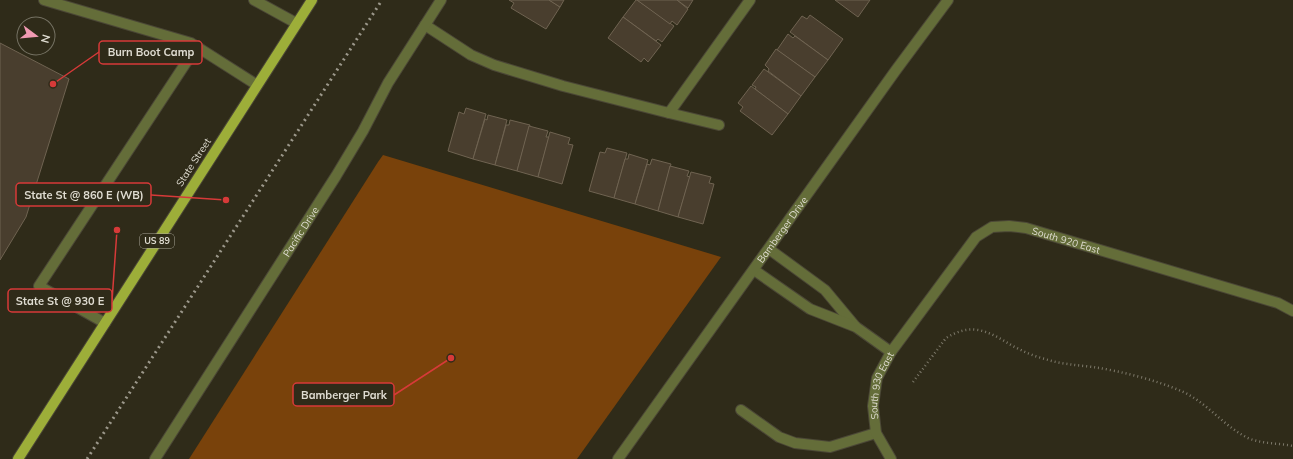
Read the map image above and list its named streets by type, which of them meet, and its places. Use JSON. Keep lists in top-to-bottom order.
{
  "streets": {
    "main road": ["State Street", "US 89"],
    "street": [
      "Bamberger Drive",
      "Pacific Drive",
      "South 920 East",
      "South 930 East"
    ]
  },
  "crossings": [
    ["Bamberger Drive", "South 930 East"],
    ["South 920 East", "South 930 East"]
  ],
  "places": [
    "Burn Boot Camp",
    "State St @ 860 E (WB)",
    "State St @ 930 E",
    "Bamberger Park"
  ],
  "north": "right"
}
